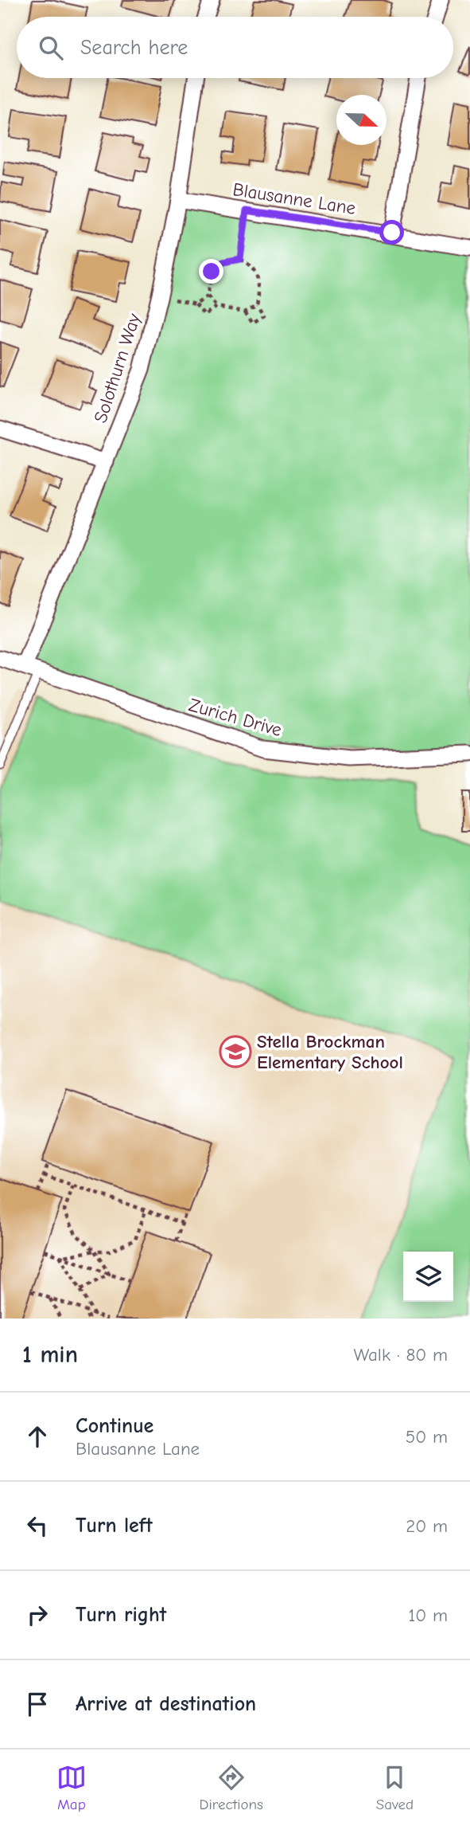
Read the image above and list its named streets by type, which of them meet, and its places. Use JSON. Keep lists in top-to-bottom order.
{
  "streets": {
    "street": ["Blausanne Lane", "Solothurn Way", "Zurich Drive"]
  },
  "crossings": [
    ["Blausanne Lane", "Solothurn Way"],
    ["Solothurn Way", "Zurich Drive"]
  ],
  "places": {
    "school or university": ["Stella Brockman Elementary School"]
  },
  "north": "right",
  "page": {
    "search": "Search here",
    "heading": ["1 min", "Walk · 80 m"],
    "list": [
      ["Continue", "Blausanne Lane", "50 m"],
      ["Turn left", "20 m"],
      ["Turn right", "10 m"],
      "Arrive at destination"
    ],
    "nav": ["Map", "Directions", "Saved"]
  }
}
